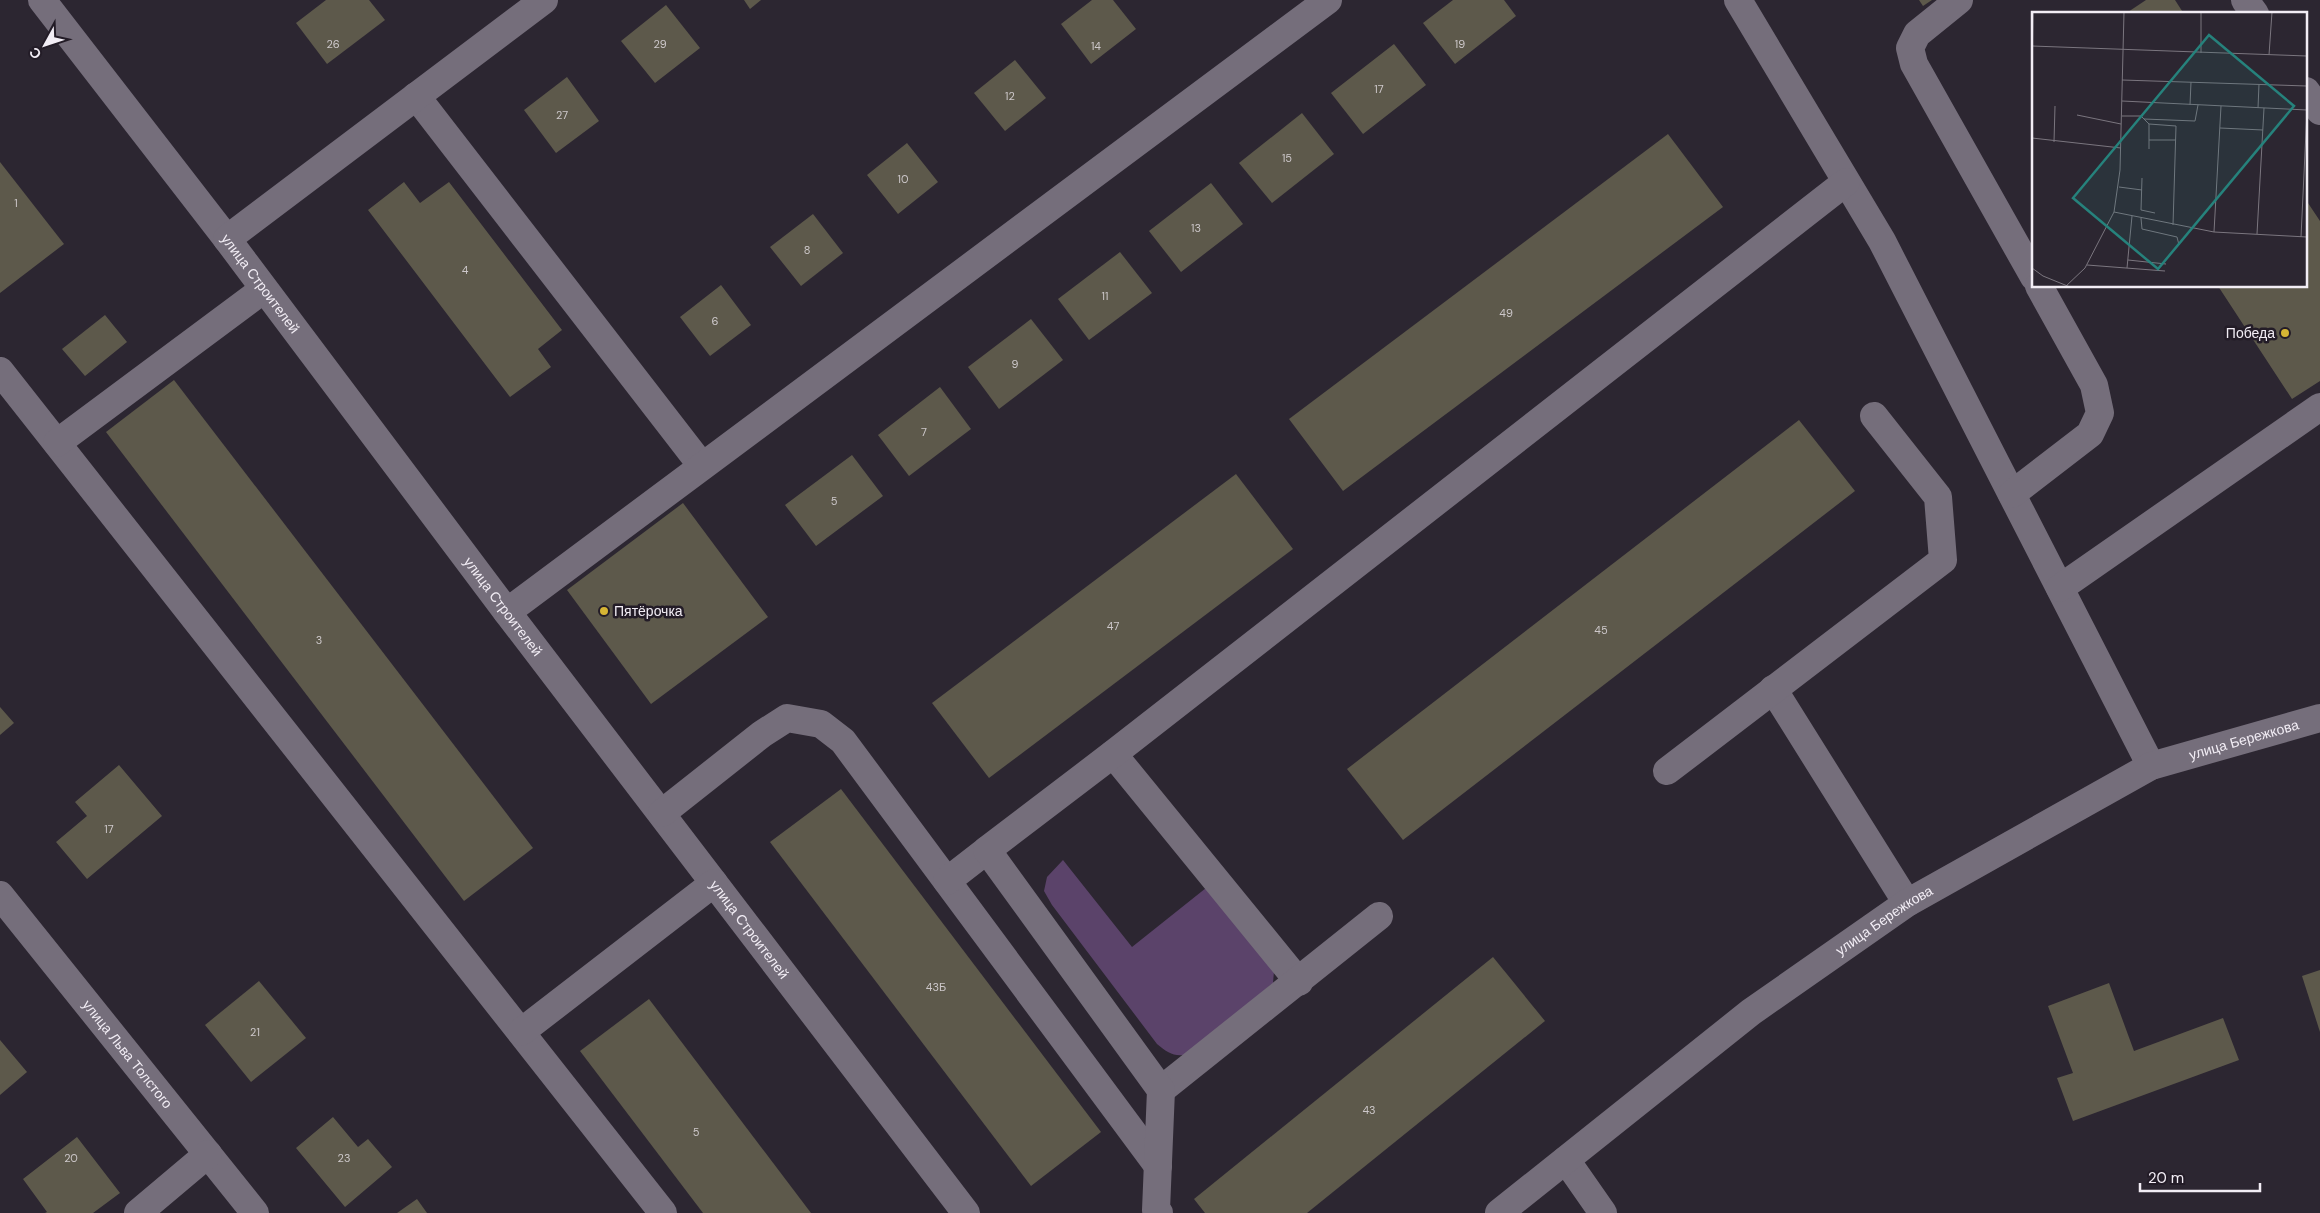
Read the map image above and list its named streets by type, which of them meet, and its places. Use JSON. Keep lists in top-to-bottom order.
{
  "streets": {
    "street": ["улица Строителей", "улица Бережкова", "улица Льва Толстого"]
  },
  "places": ["Победа", "Пятёрочка"],
  "house_numbers": [
    "26",
    "29",
    "19",
    "14",
    "17",
    "12",
    "27",
    "15",
    "10",
    "1",
    "13",
    "8",
    "4",
    "11",
    "49",
    "6",
    "9",
    "7",
    "5",
    "47",
    "45",
    "3",
    "17",
    "43Б",
    "21",
    "43",
    "5",
    "20",
    "23"
  ],
  "scale_bar": "20 m",
  "north": "bottom left"
}
